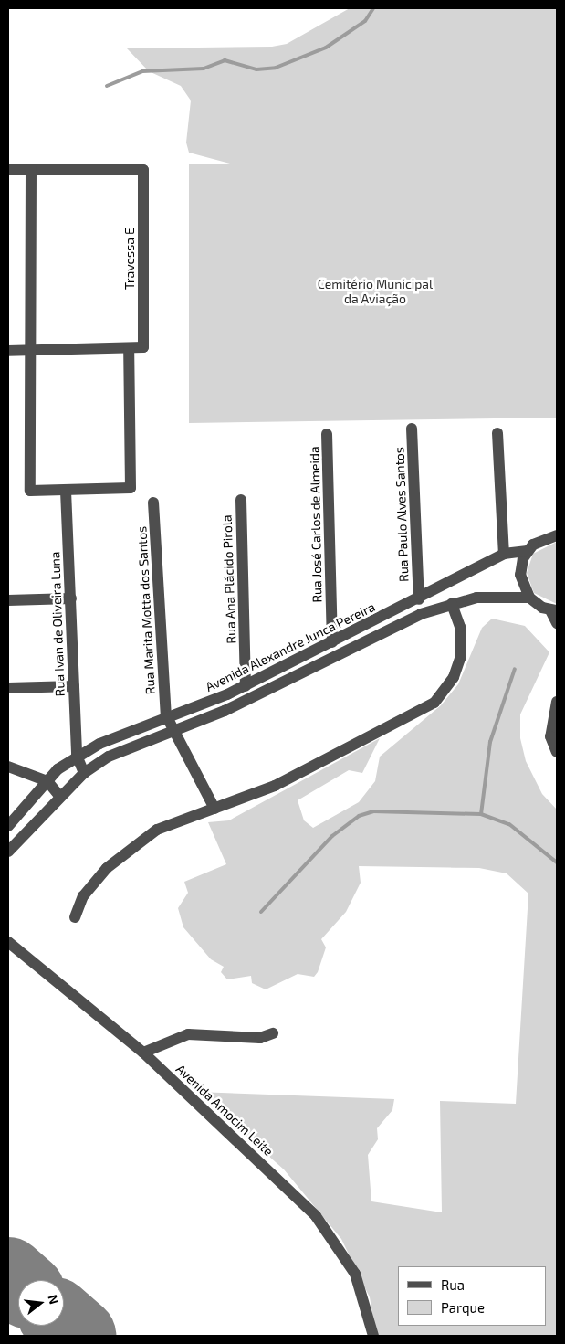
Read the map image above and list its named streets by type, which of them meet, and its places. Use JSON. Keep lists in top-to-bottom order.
{
  "streets": {
    "street": [
      "Travessa E",
      "Rua Paulo Alves Santos",
      "Rua José Carlos de Almeida",
      "Rua Ana Plácido Pirola",
      "Rua Marita Motta dos Santos",
      "Rua Ivan de Oliveira Luna",
      "Avenida Alexandre Junca Pereira",
      "Avenida Amocim Leite"
    ]
  },
  "crossings": [
    ["Rua Paulo Alves Santos", "Avenida Alexandre Junca Pereira"],
    ["Rua José Carlos de Almeida", "Avenida Alexandre Junca Pereira"],
    ["Rua Ana Plácido Pirola", "Avenida Alexandre Junca Pereira"],
    ["Rua Marita Motta dos Santos", "Avenida Alexandre Junca Pereira"],
    ["Rua Ivan de Oliveira Luna", "Avenida Alexandre Junca Pereira"]
  ],
  "parks": ["Cemitério Municipal da Aviação"],
  "legend": ["Rua", "Parque"],
  "north": "right"
}
